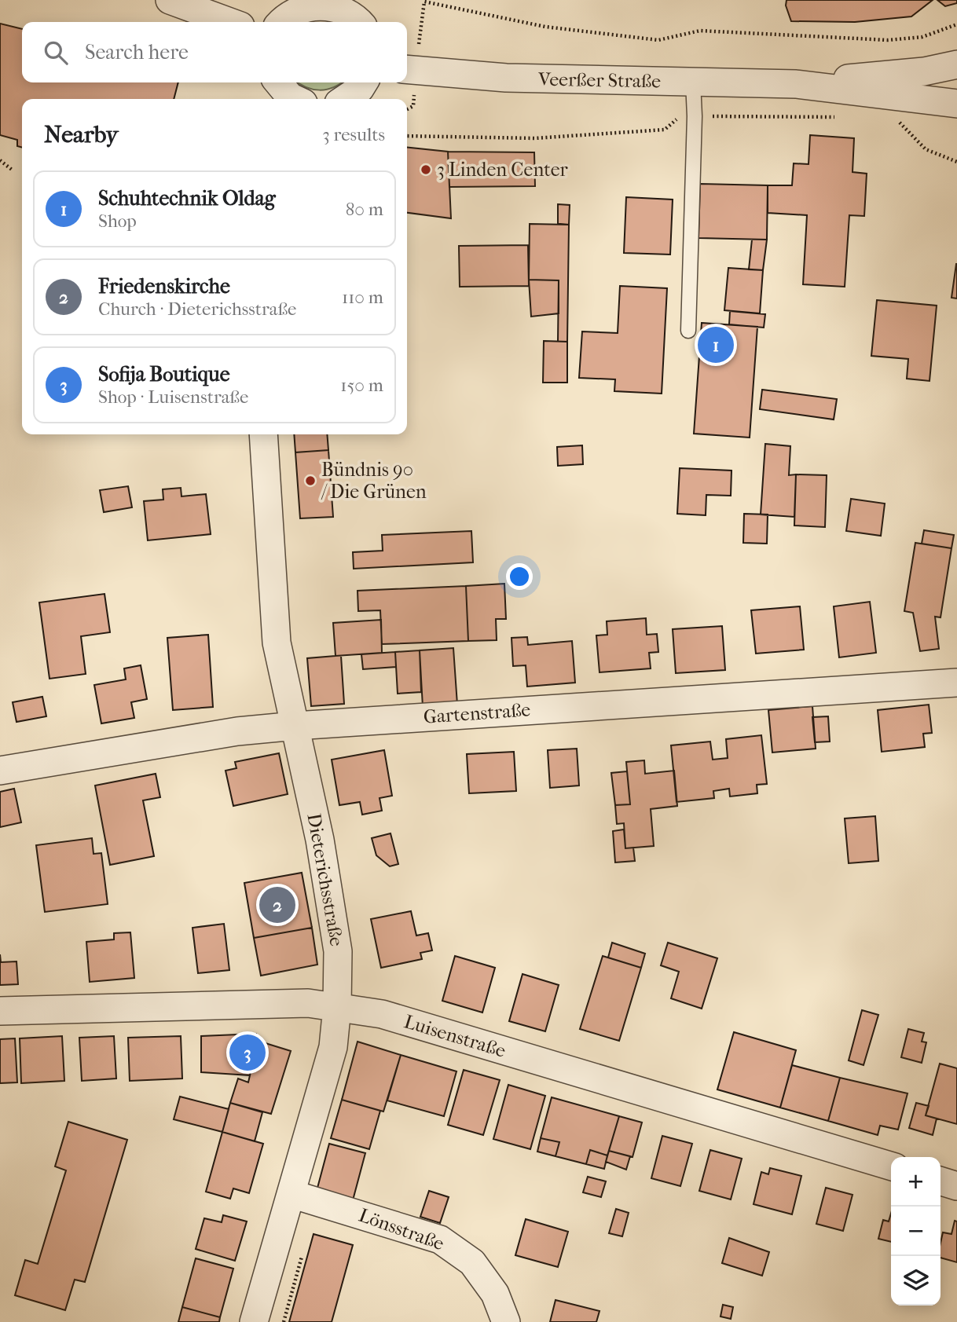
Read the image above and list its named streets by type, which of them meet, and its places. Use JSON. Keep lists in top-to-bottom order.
{
  "streets": {
    "street": [
      "Veerßer Straße",
      "Gartenstraße",
      "Dieterichsstraße",
      "Luisenstraße",
      "Lönsstraße"
    ]
  },
  "crossings": [
    ["Gartenstraße", "Dieterichsstraße"],
    ["Dieterichsstraße", "Luisenstraße"],
    ["Dieterichsstraße", "Lönsstraße"]
  ],
  "places": ["3 Linden Center", "Bündnis 90 / Die Grünen"],
  "page": {
    "search": "Search here",
    "heading": ["Nearby", "3 results"],
    "list": [
      {
        "mark": "1",
        "name": "Schuhtechnik Oldag",
        "note": "Shop",
        "value": "80 m"
      },
      {
        "mark": "2",
        "name": "Friedenskirche",
        "note": "Church · Dieterichsstraße",
        "value": "110 m"
      },
      {
        "mark": "3",
        "name": "Sofija Boutique",
        "note": "Shop · Luisenstraße",
        "value": "150 m"
      }
    ],
    "pins": ["1", "2", "3"],
    "map_buttons": ["+", "−"]
  }
}
